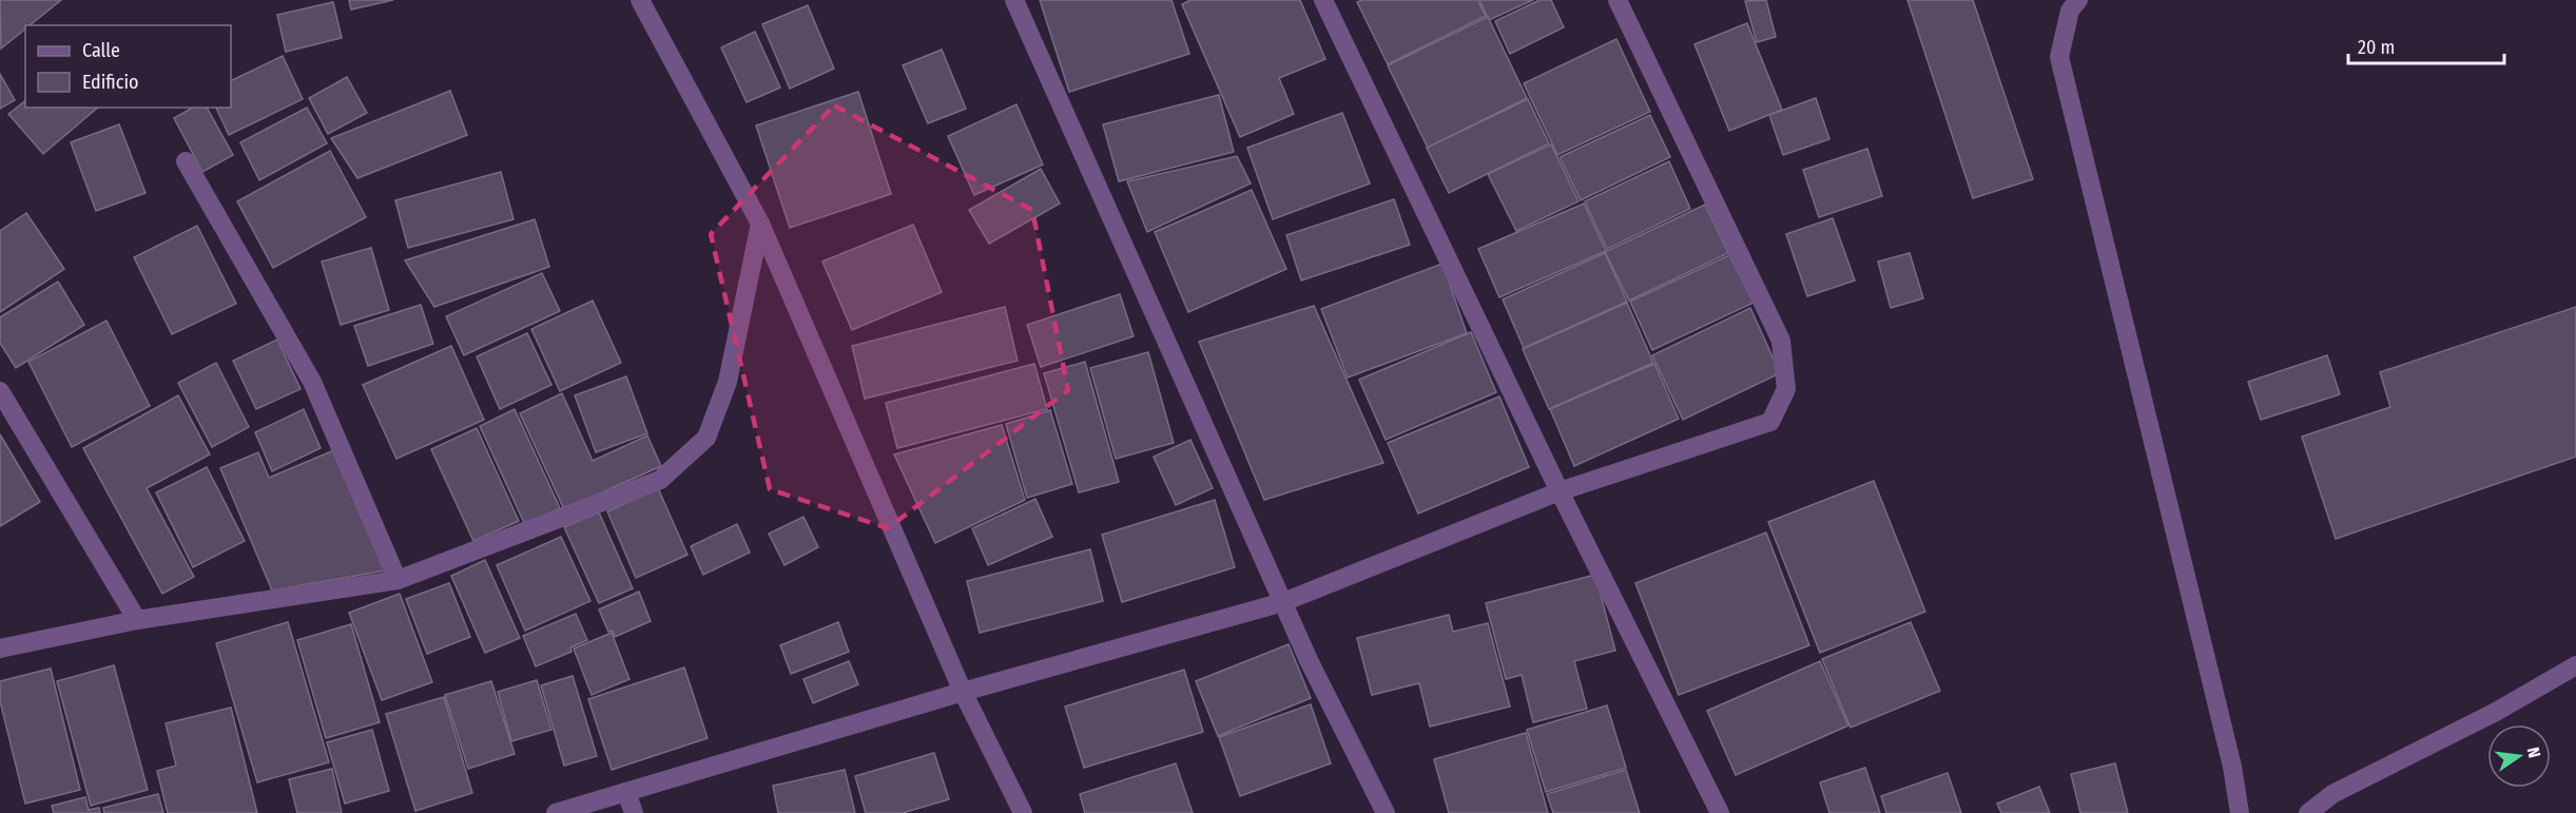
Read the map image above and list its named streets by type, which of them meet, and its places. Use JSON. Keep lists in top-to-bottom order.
{
  "legend": ["Calle", "Edificio"],
  "scale_bar": "20 m",
  "north": "right"
}
